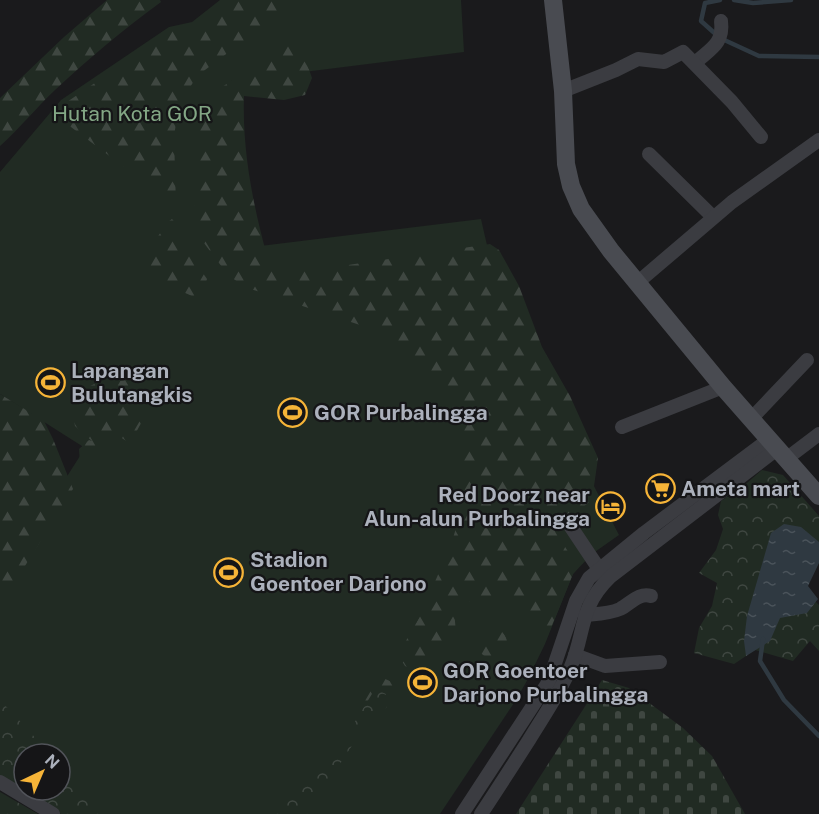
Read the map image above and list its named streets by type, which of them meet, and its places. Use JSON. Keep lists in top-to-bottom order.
{
  "parks": ["Hutan Kota GOR"],
  "places": {
    "sports": [
      "Lapangan Bulutangkis",
      "GOR Purbalingga",
      "Stadion Goentoer Darjono",
      "GOR Goentoer Darjono Purbalingga"
    ],
    "supermarket": ["Ameta mart"],
    "hotel": ["Red Doorz near Alun-alun Purbalingga"]
  },
  "north": "top right"
}
